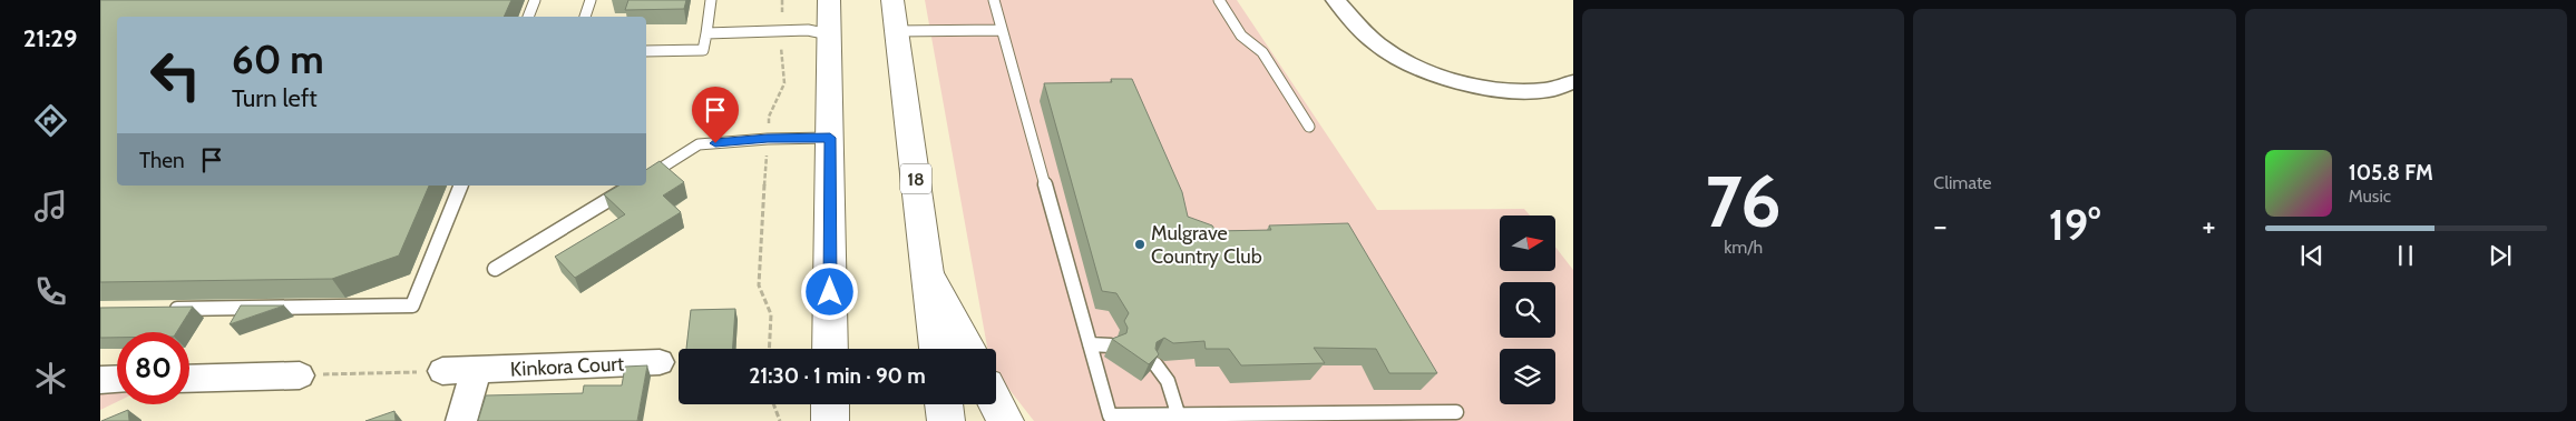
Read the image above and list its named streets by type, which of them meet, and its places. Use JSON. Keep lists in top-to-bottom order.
{
  "streets": {
    "main road": ["18"],
    "street": ["Kinkora Court"]
  },
  "places": ["Mulgrave Country Club"],
  "north": "right",
  "page": {
    "tabs": "21:29",
    "tile": [
      ["76", "km/h"],
      "Climate"
    ],
    "turn": ["60 m", "Turn left"],
    "then": "Then",
    "song": ["105.8 FM", "Music"],
    "heat": ["−", "19°", "+"],
    "limit": "80",
    "trip": "21:30 · 1 min · 90 m"
  }
}
